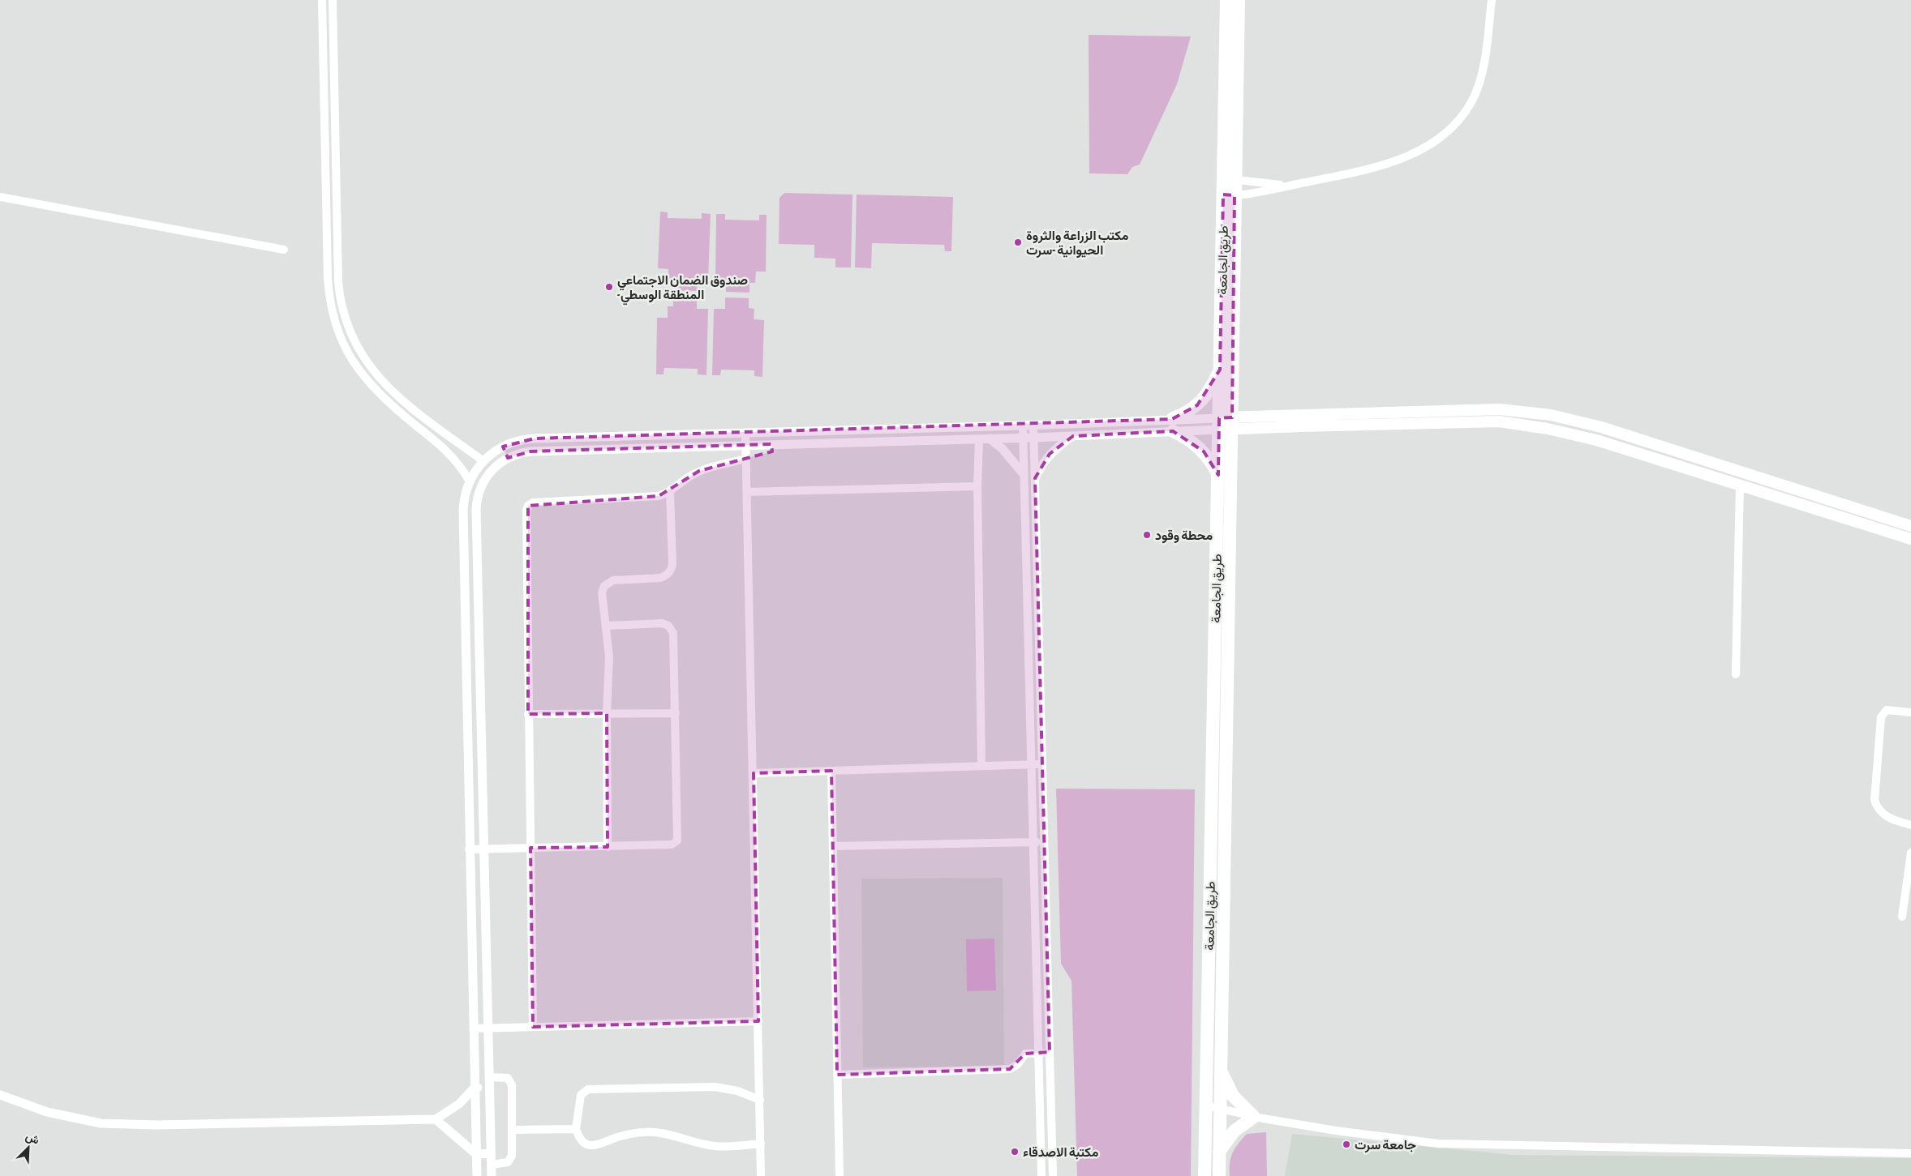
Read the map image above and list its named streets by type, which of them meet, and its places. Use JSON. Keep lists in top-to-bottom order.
{
  "streets": {
    "highway": ["طريق الجامعة"]
  },
  "places": [
    "مكتب الزراعة والثروة الحيوانية -سرت",
    "صندوق الضمان الاجتماعي -المنطقة الوسطي",
    "محطة وقود",
    "جامعة سرت",
    "مكتبة الاصدقاء"
  ],
  "north": "top right"
}
